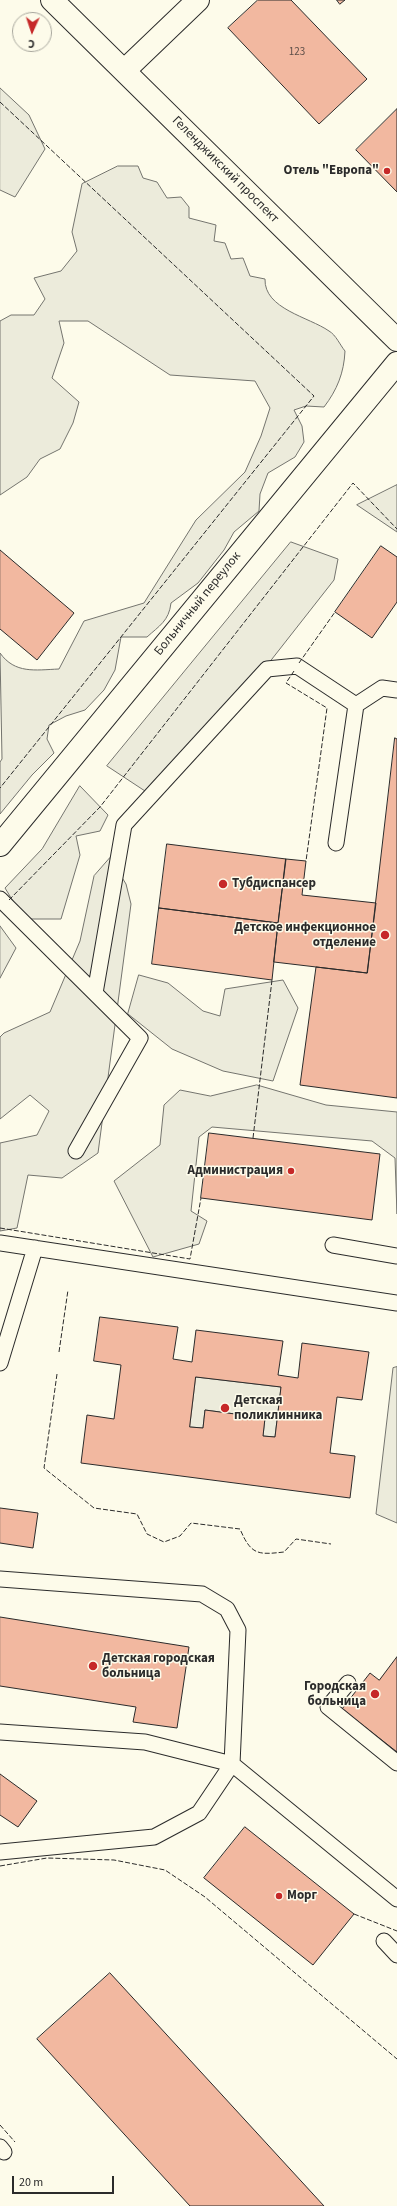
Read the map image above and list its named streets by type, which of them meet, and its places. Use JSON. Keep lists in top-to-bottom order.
{
  "streets": {
    "street": ["Геленджикский проспект", "Больничный переулок"]
  },
  "places": [
    "Отель \"Европа\"",
    "Тубдиспансер",
    "Детское инфекционное отделение",
    "Администрация",
    "Детская поликлинника",
    "Детская городская больница",
    "Городская больница",
    "Морг"
  ],
  "house_numbers": ["123"],
  "scale_bar": "20 m",
  "north": "bottom"
}
